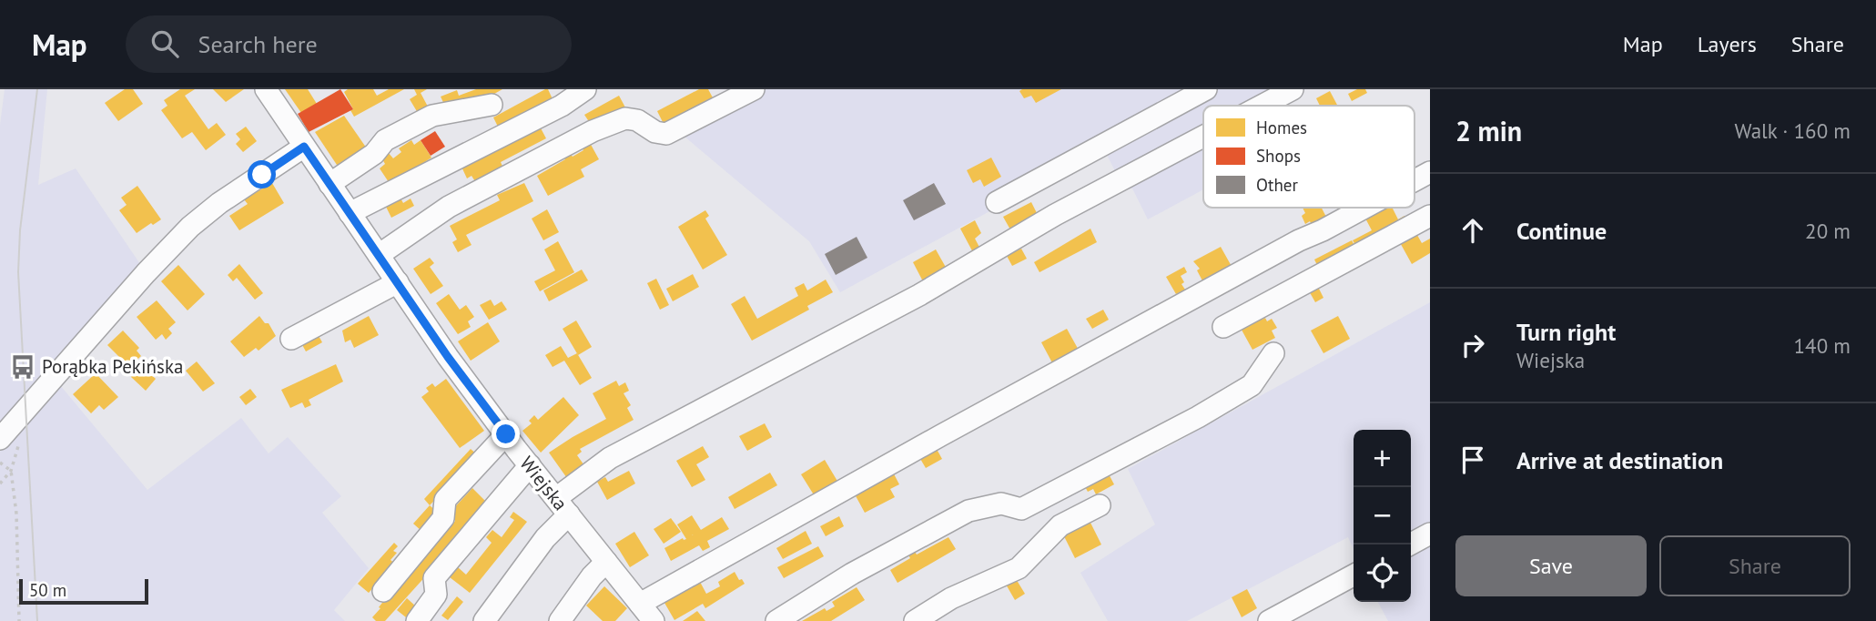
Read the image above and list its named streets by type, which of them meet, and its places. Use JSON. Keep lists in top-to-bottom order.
{
  "streets": {
    "street": ["Wiejska"]
  },
  "places": {
    "bus stop": ["Porąbka Pekińska"]
  },
  "legend": ["Homes", "Shops", "Other"],
  "scale_bar": "50 m",
  "page": {
    "header": "Map",
    "search": "Search here",
    "nav": ["Map", "Layers", "Share"],
    "heading": ["2 min", "Walk · 160 m"],
    "list": [
      ["Continue", "20 m"],
      ["Turn right", "Wiejska", "140 m"],
      "Arrive at destination"
    ],
    "map_buttons": ["+", "−"],
    "buttons": ["Save", "Share"],
    "scale": "50 m"
  }
}
